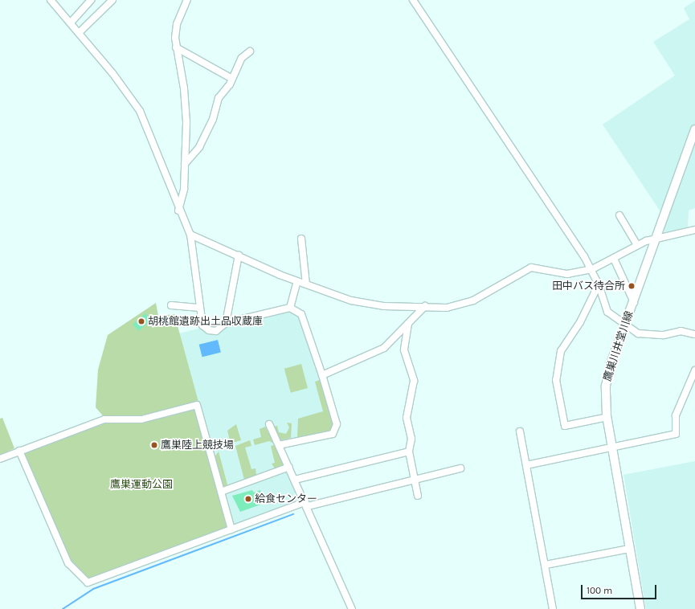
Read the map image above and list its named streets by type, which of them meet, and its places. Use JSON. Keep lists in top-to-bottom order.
{
  "streets": {
    "main road": ["鷹巣川井堂川線"]
  },
  "parks": ["鷹巣運動公園"],
  "places": [
    "田中バス待合所",
    "胡桃館遺跡出土品収蔵庫",
    "鷹巣陸上競技場",
    "給食センター"
  ],
  "scale_bar": "100 m"
}
